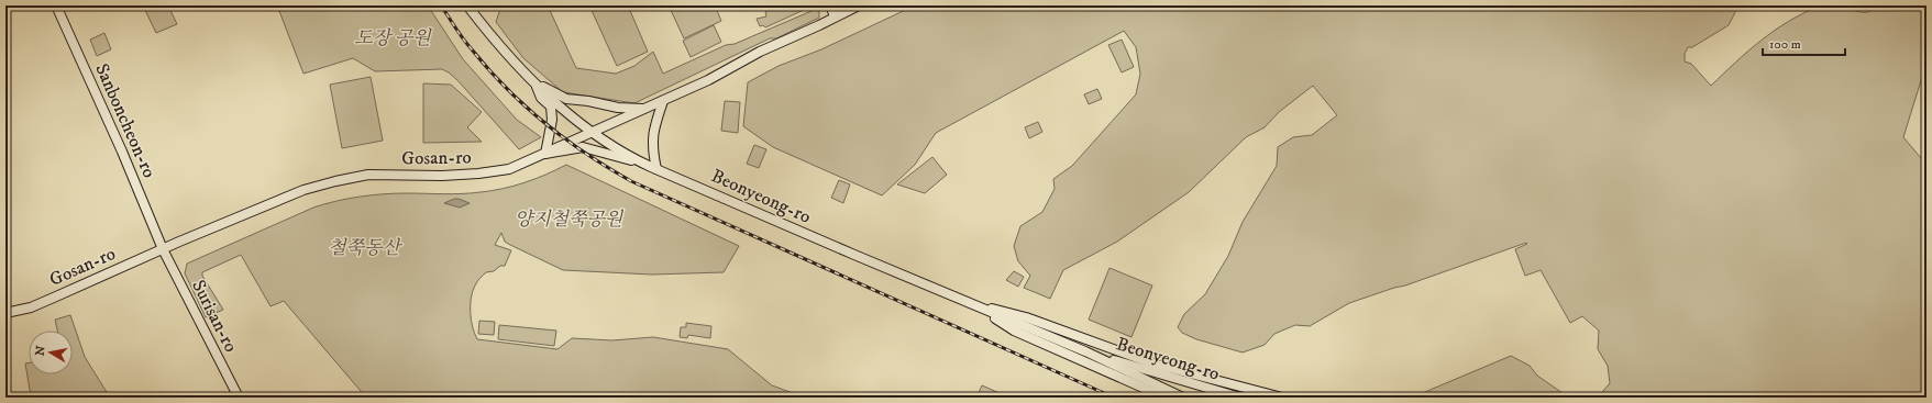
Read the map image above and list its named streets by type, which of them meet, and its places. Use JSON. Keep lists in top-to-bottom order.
{
  "streets": {
    "street": [
      "Sanboncheon-ro",
      "Gosan-ro",
      "Beonyeong-ro",
      "Surisan-ro"
    ]
  },
  "crossings": [
    ["Sanboncheon-ro", "Gosan-ro"],
    ["Sanboncheon-ro", "Surisan-ro"],
    ["Gosan-ro", "Beonyeong-ro"],
    ["Gosan-ro", "Surisan-ro"]
  ],
  "parks": ["도장 공원", "양지철쭉공원", "철쭉동산"],
  "scale_bar": "100 m",
  "north": "left"
}
